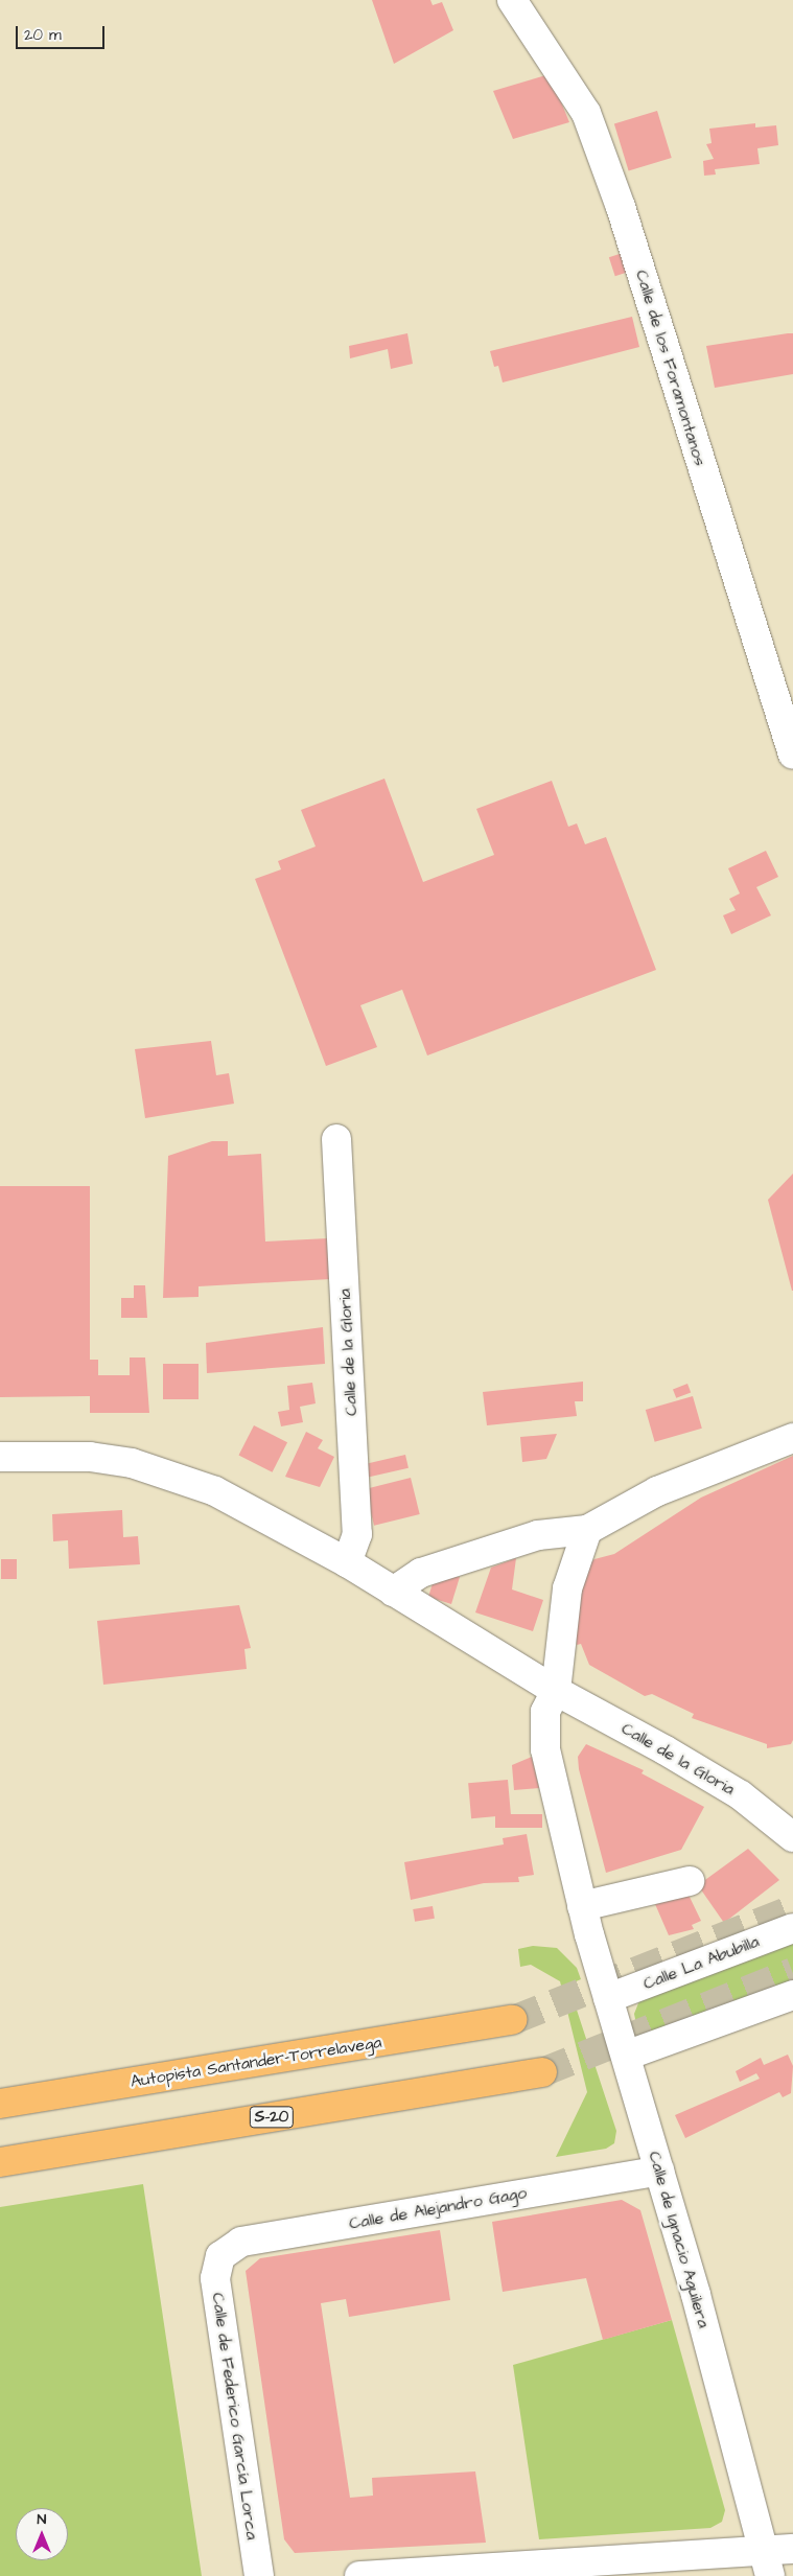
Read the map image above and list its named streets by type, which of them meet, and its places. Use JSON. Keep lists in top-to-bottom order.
{
  "streets": {
    "highway": ["Autopista Santander-Torrelavega", "S-20"],
    "street": [
      "Calle de los Foramontanos",
      "Calle de la Gloria",
      "Calle La Abubilla",
      "Calle de Alejandro Gago",
      "Calle de Ignacio Aguilera",
      "Calle de Federico García Lorca"
    ]
  },
  "crossings": [
    ["Calle de la Gloria", "Calle de Ignacio Aguilera"],
    ["Calle La Abubilla", "Calle de Ignacio Aguilera"],
    ["Calle de Alejandro Gago", "Calle de Ignacio Aguilera"],
    ["Calle de Alejandro Gago", "Calle de Federico García Lorca"]
  ],
  "scale_bar": "20 m",
  "north": "top"
}
